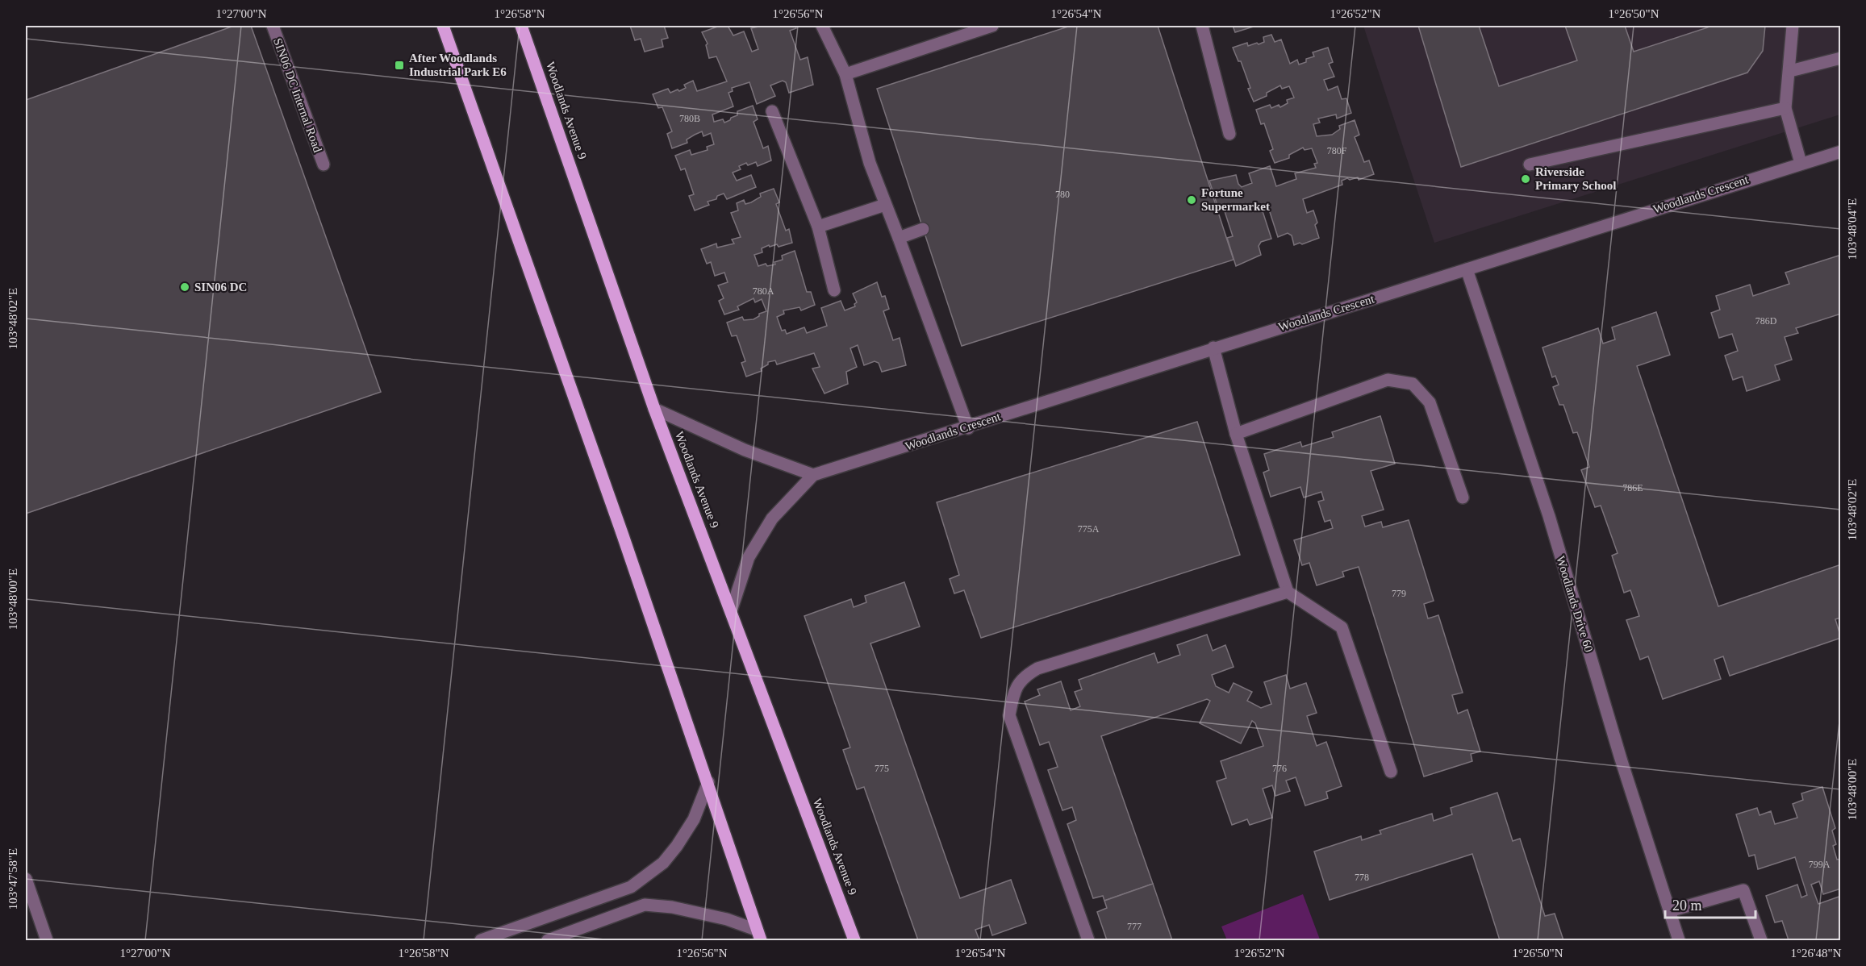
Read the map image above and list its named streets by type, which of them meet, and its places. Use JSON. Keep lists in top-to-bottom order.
{
  "streets": {
    "main road": ["Woodlands Avenue 9"],
    "street": ["SIN06 DC Internal Road", "Woodlands Crescent", "Woodlands Drive 60"]
  },
  "crossings": [
    ["Woodlands Avenue 9", "Woodlands Crescent"],
    ["Woodlands Crescent", "Woodlands Drive 60"]
  ],
  "places": {
    "transit": ["After Woodlands Industrial Park E6"],
    "other": ["Riverside Primary School", "Fortune Supermarket", "SIN06 DC"]
  },
  "house_numbers": [
    "780B",
    "780F",
    "780",
    "780A",
    "786D",
    "786E",
    "775A",
    "779",
    "775",
    "776",
    "799A",
    "778",
    "777"
  ],
  "scale_bar": "20 m",
  "coordinates": [
    "1°27'00\"N",
    "1°26'58\"N",
    "1°26'56\"N",
    "1°26'54\"N",
    "1°26'52\"N",
    "1°26'50\"N",
    "103°48'04\"E",
    "103°48'02\"E",
    "103°48'00\"E",
    "103°47'58\"E",
    "1°26'48\"N"
  ]
}
